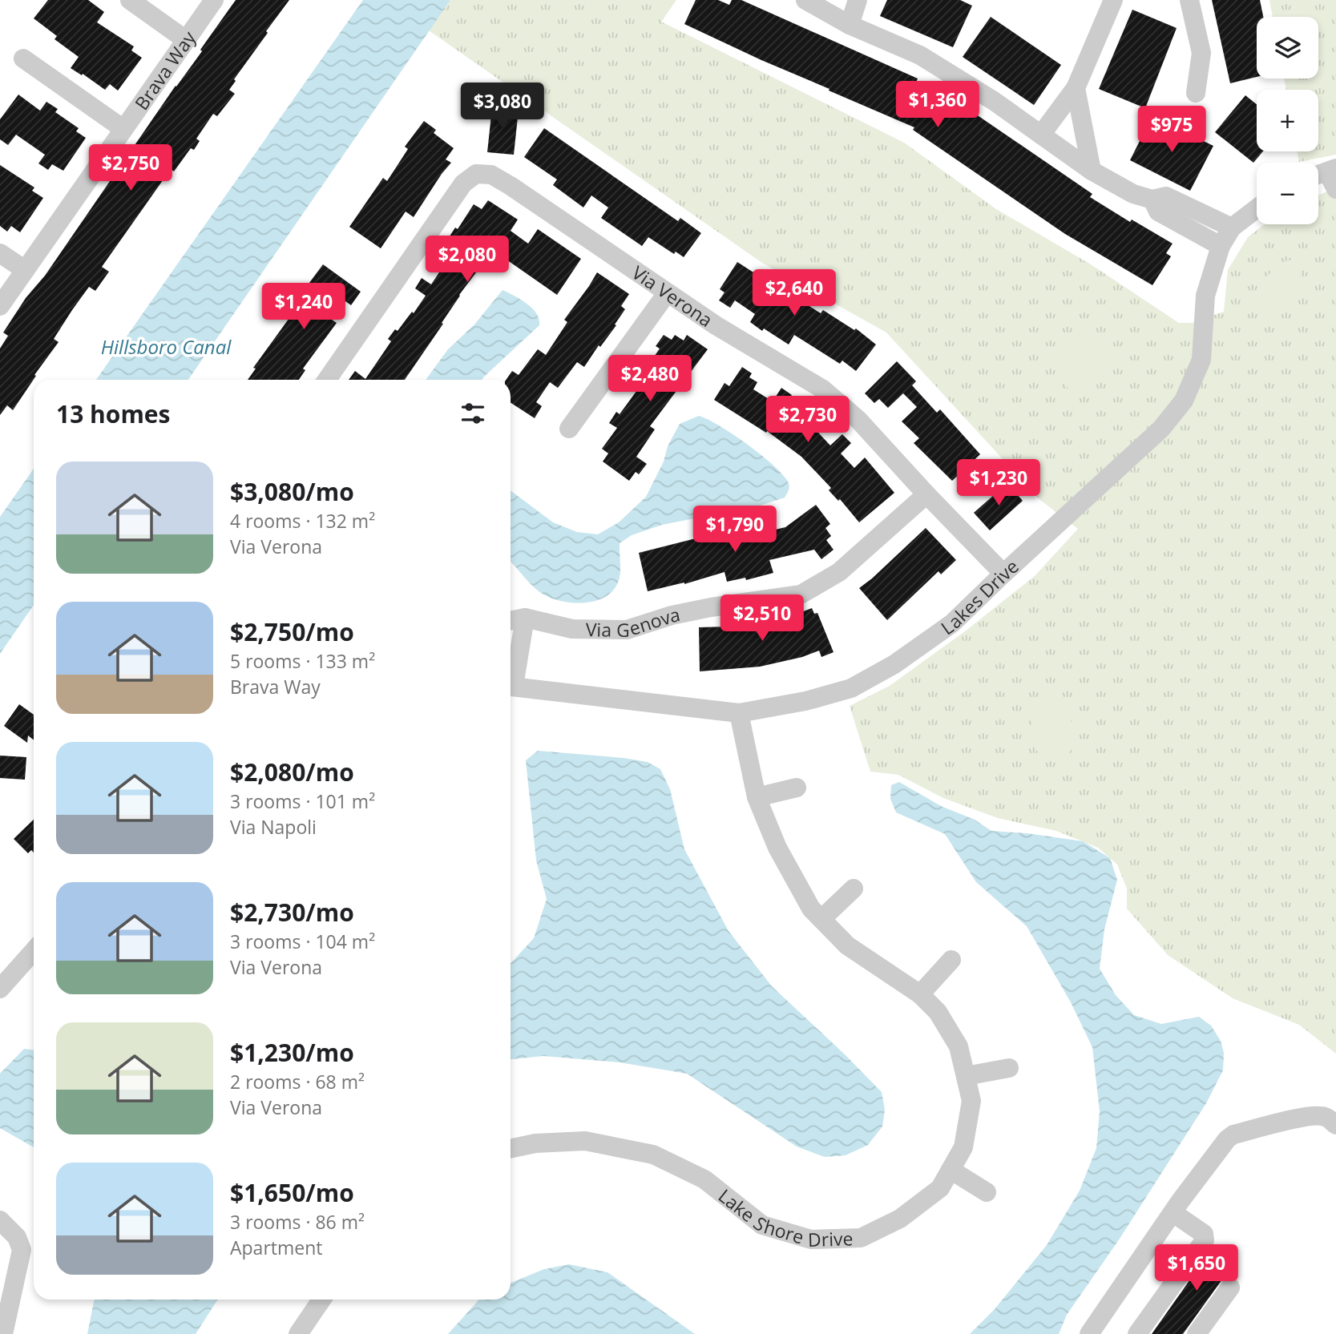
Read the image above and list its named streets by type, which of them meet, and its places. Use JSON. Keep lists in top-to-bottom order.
{
  "streets": {
    "street": [
      "Brava Way",
      "Via Verona",
      "Lakes Drive",
      "Via Genova",
      "Lake Shore Drive"
    ]
  },
  "crossings": [
    ["Via Verona", "Lakes Drive"],
    ["Via Verona", "Via Genova"],
    ["Lakes Drive", "Lake Shore Drive"]
  ],
  "water": ["Hillsboro Canal"],
  "page": {
    "map_buttons": ["+", "−"],
    "price": [
      "$1,360",
      "$3,080",
      "$975",
      "$2,750",
      "$2,080",
      "$2,640",
      "$1,240",
      "$2,480",
      "$2,730",
      "$1,230",
      "$1,790",
      "$2,510",
      "$1,650"
    ],
    "heading": "13 homes",
    "list": [
      {
        "name": "$3,080/mo",
        "note": "4 rooms · 132 m² · Via Verona"
      },
      {
        "name": "$2,750/mo",
        "note": "5 rooms · 133 m² · Brava Way"
      },
      {
        "name": "$2,080/mo",
        "note": "3 rooms · 101 m² · Via Napoli"
      },
      {
        "name": "$2,730/mo",
        "note": "3 rooms · 104 m² · Via Verona"
      },
      {
        "name": "$1,230/mo",
        "note": "2 rooms · 68 m² · Via Verona"
      },
      {
        "name": "$1,650/mo",
        "note": "3 rooms · 86 m² · Apartment"
      }
    ]
  }
}
